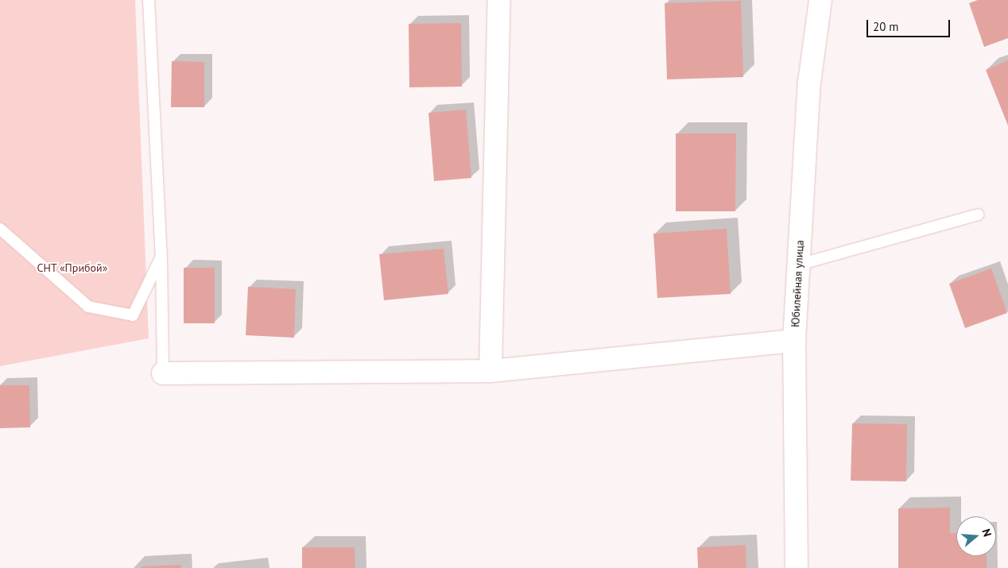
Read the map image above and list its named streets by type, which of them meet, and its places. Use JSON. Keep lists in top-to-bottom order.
{
  "streets": {
    "street": ["Юбилейная улица"]
  },
  "parks": ["СНТ «Прибой»"],
  "scale_bar": "20 m",
  "north": "right"
}
